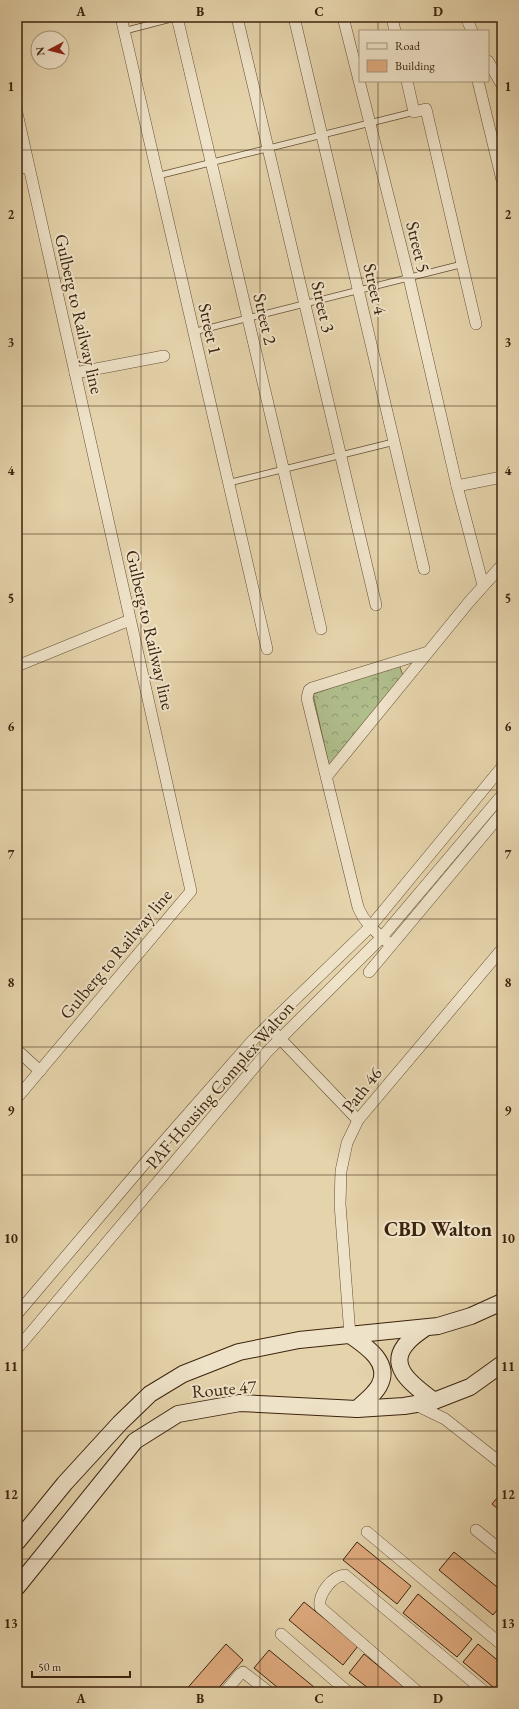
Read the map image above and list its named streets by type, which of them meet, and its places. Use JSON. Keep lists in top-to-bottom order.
{
  "streets": {
    "street": [
      "Street 5",
      "Street 4",
      "Street 3",
      "Gulberg to Railway line",
      "Street 2",
      "Street 1",
      "PAF Housing Complex Walton",
      "Path 46",
      "Route 47"
    ]
  },
  "crossings": [
    ["Path 46", "Route 47"]
  ],
  "districts": ["CBD Walton"],
  "legend": ["Road", "Building"],
  "scale_bar": "50 m",
  "north": "left",
  "grid": {
    "columns": [
      "A",
      "B",
      "C",
      "D"
    ],
    "rows": [
      "1",
      "2",
      "3",
      "4",
      "5",
      "6",
      "7",
      "8",
      "9",
      "10",
      "11",
      "12",
      "13"
    ]
  }
}
